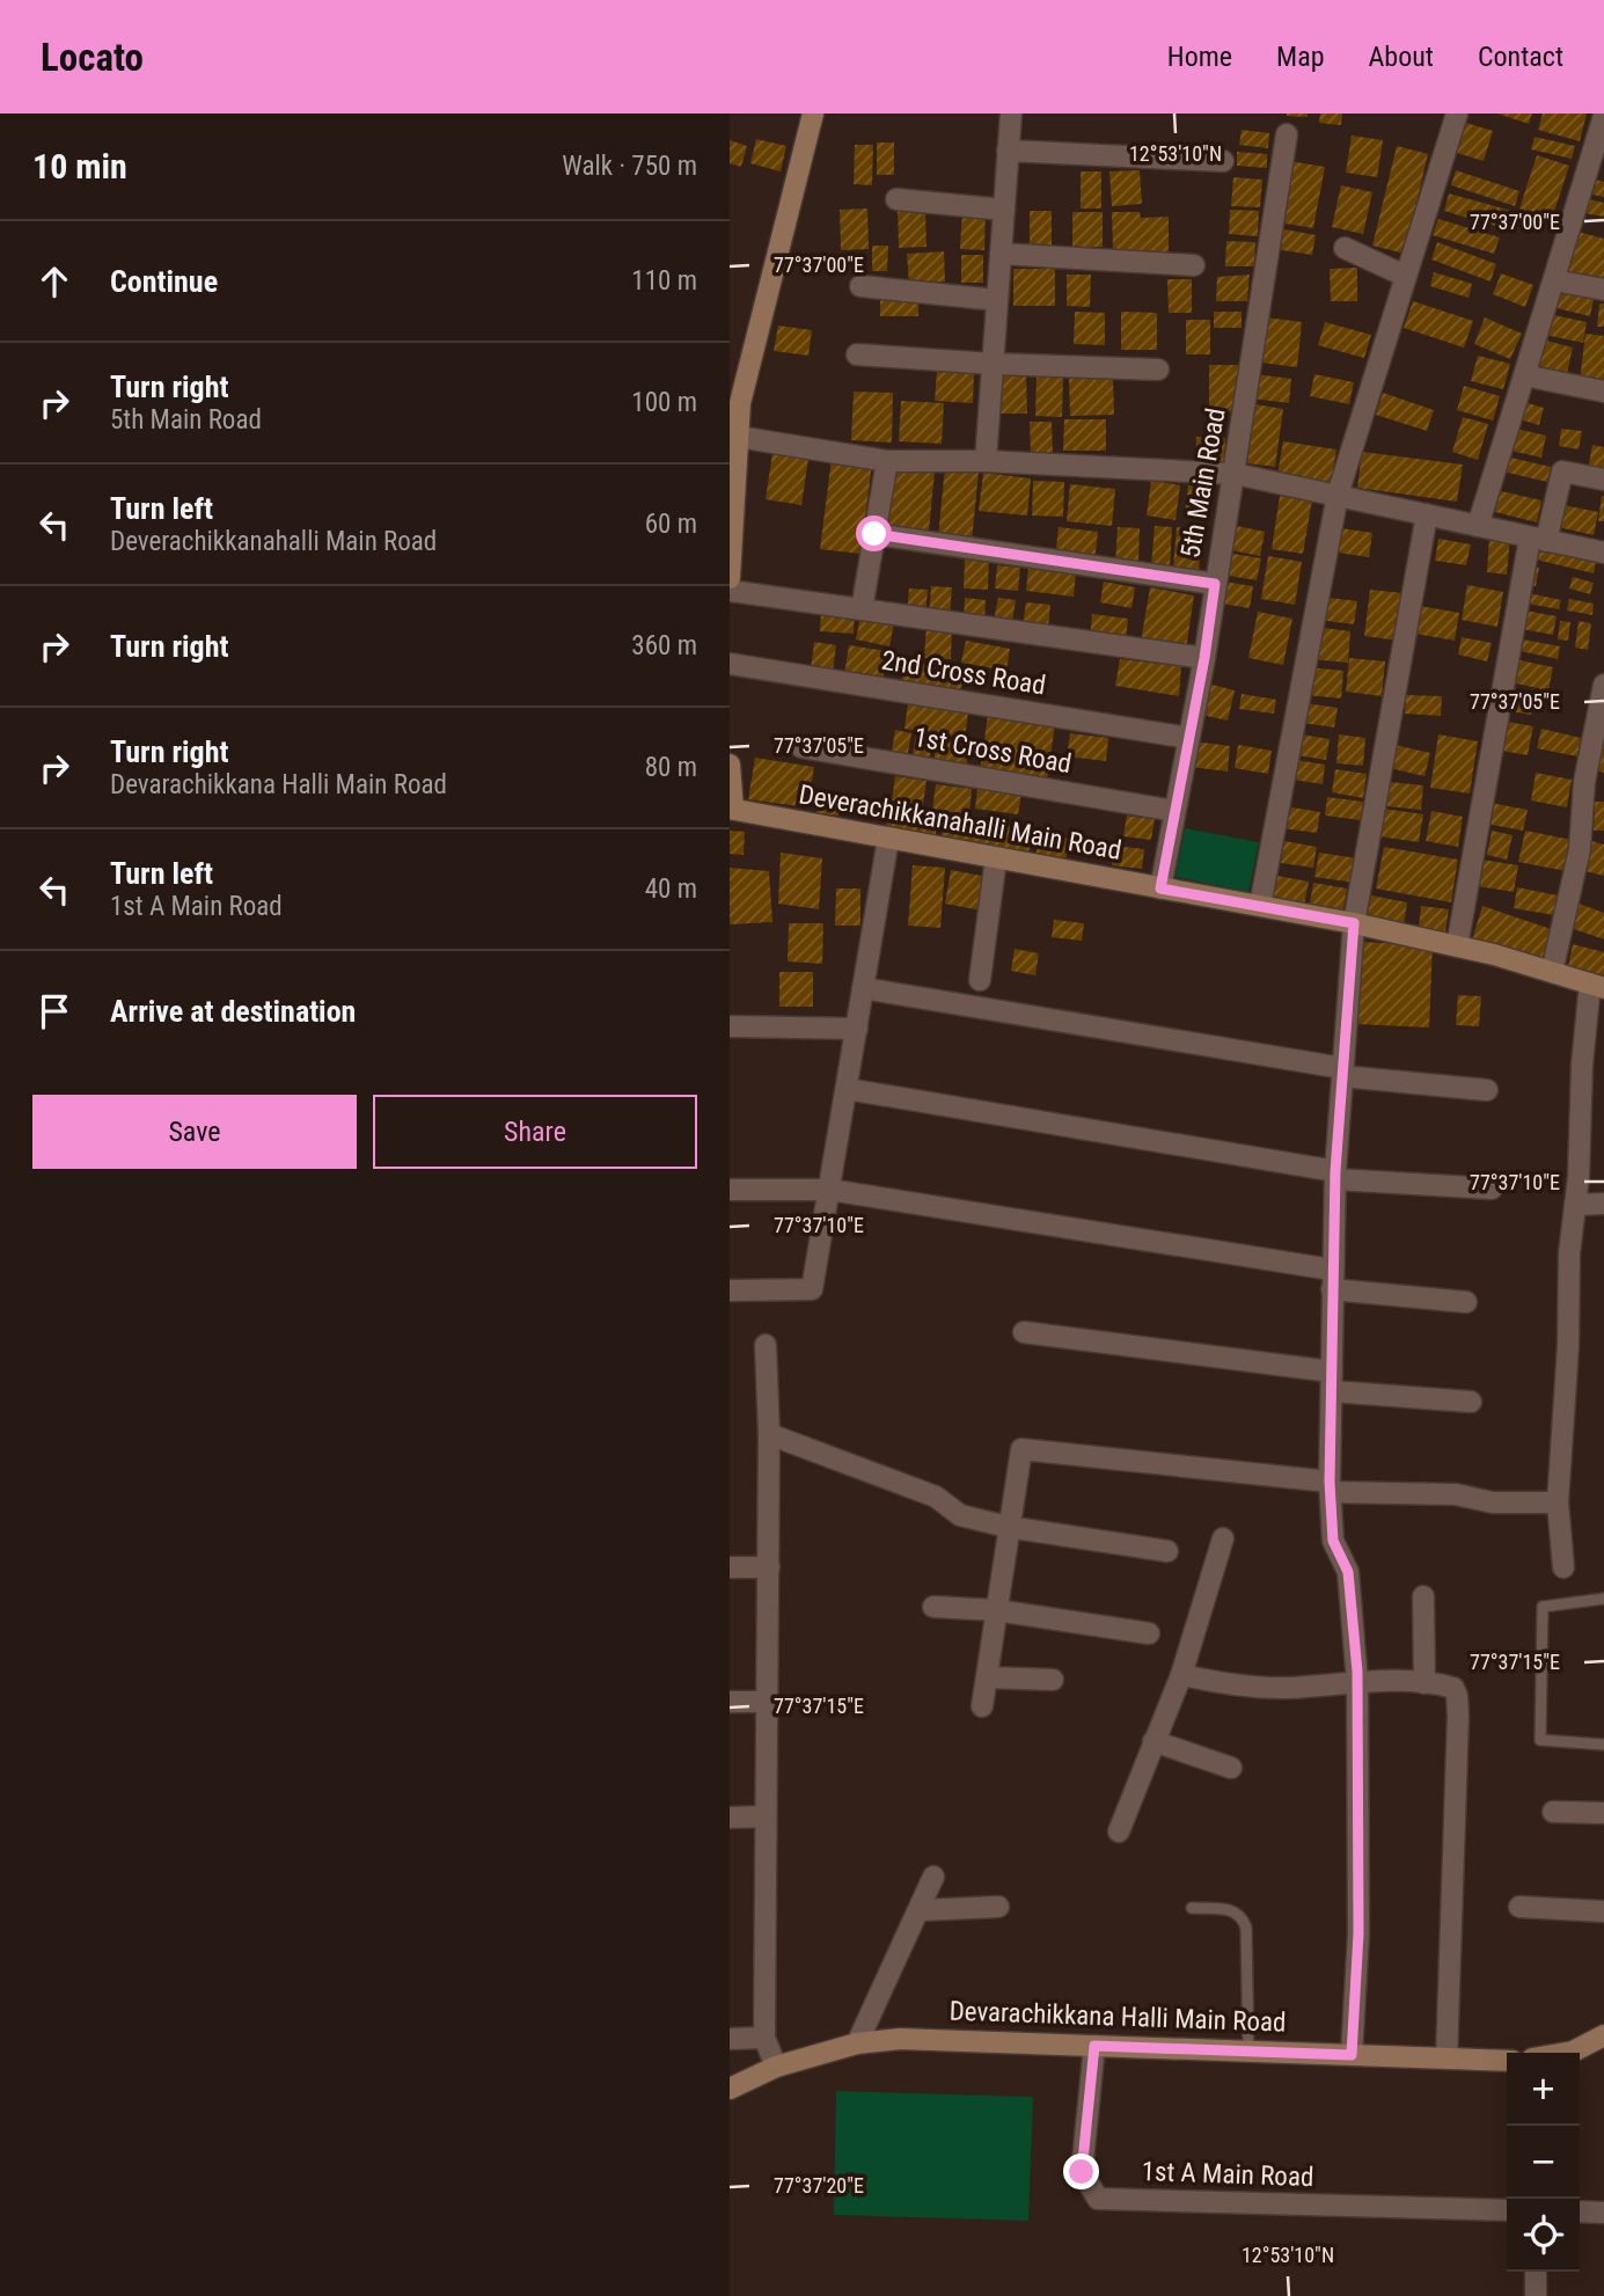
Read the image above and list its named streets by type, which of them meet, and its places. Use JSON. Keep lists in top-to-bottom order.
{
  "streets": {
    "street": [
      "5th Main Road",
      "2nd Cross Road",
      "1st Cross Road",
      "Deverachikkanahalli Main Road",
      "Devarachikkana Halli Main Road",
      "1st A Main Road"
    ]
  },
  "crossings": [
    ["5th Main Road", "2nd Cross Road"],
    ["5th Main Road", "1st Cross Road"],
    ["5th Main Road", "Deverachikkanahalli Main Road"],
    ["Devarachikkana Halli Main Road", "1st A Main Road"]
  ],
  "page": {
    "header": "Locato",
    "nav": [
      "Home",
      "Map",
      "About",
      "Contact"
    ],
    "heading": ["10 min", "Walk · 750 m"],
    "list": [
      ["Continue", "110 m"],
      ["Turn right", "5th Main Road", "100 m"],
      ["Turn left", "Deverachikkanahalli Main Road", "60 m"],
      ["Turn right", "360 m"],
      ["Turn right", "Devarachikkana Halli Main Road", "80 m"],
      ["Turn left", "1st A Main Road", "40 m"],
      "Arrive at destination"
    ],
    "buttons": ["Save", "Share"],
    "map_buttons": ["+", "−"]
  },
  "coordinates": [
    "12°53'10\"N",
    "77°37'00\"E",
    "77°37'05\"E",
    "77°37'10\"E",
    "77°37'15\"E",
    "77°37'20\"E"
  ]
}
